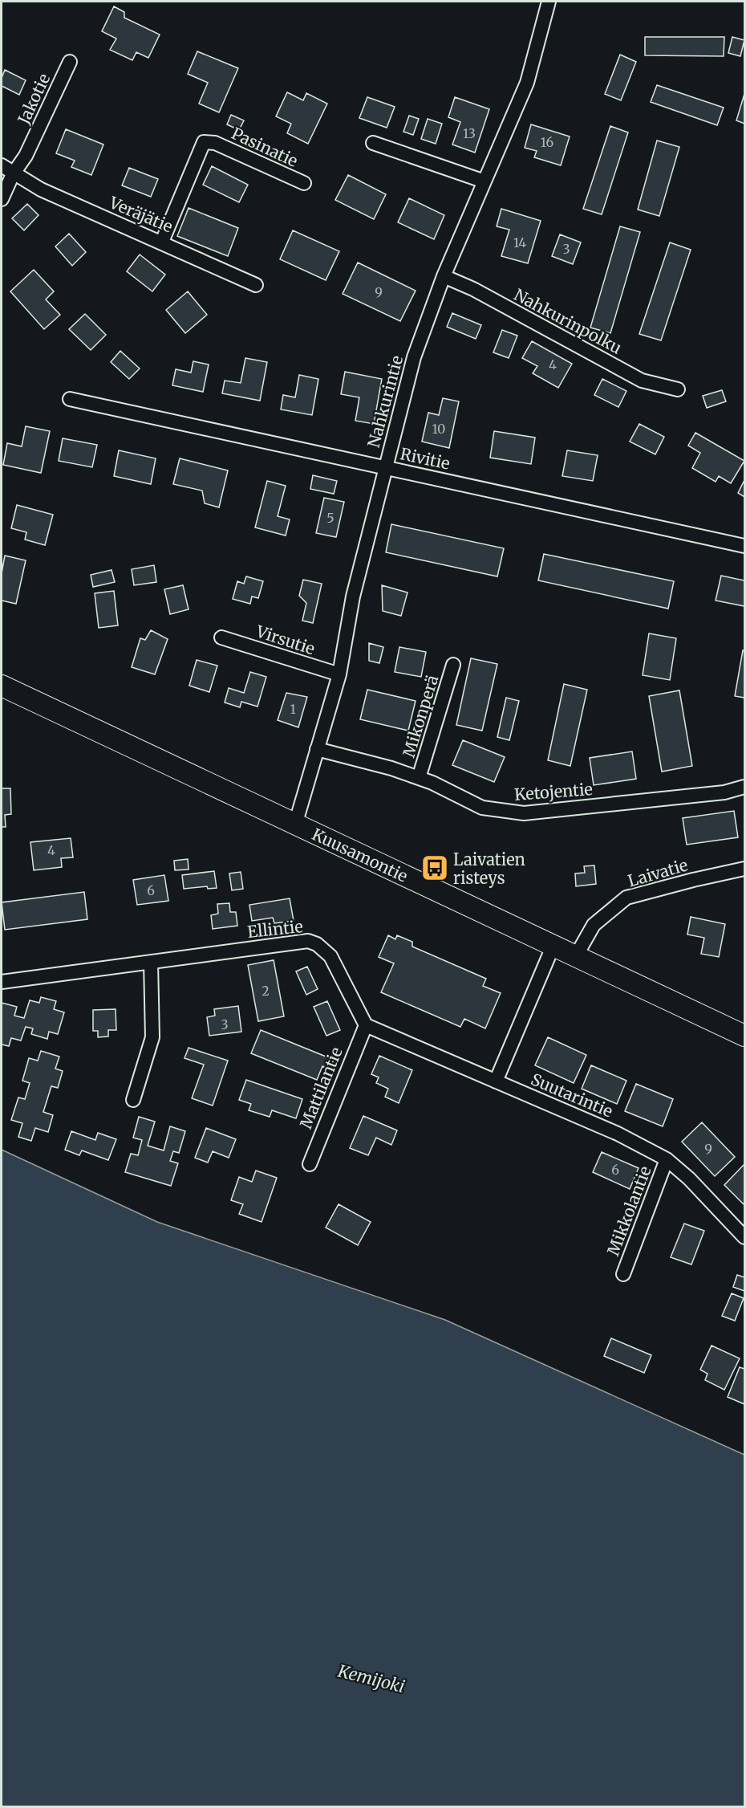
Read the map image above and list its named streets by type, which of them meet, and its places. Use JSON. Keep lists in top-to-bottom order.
{
  "streets": {
    "main road": ["Kuusamontie"],
    "street": [
      "Jakotie",
      "Pasinatie",
      "Veräjätie",
      "Nahkurinpolku",
      "Nahkurintie",
      "Rivitie",
      "Virsutie",
      "Mikonperä",
      "Ketojentie",
      "Laivatie",
      "Ellintie",
      "Mattilantie",
      "Suutarintie",
      "Mikkolantie"
    ]
  },
  "crossings": [
    ["Jakotie", "Veräjätie"],
    ["Pasinatie", "Veräjätie"],
    ["Nahkurinpolku", "Nahkurintie"],
    ["Nahkurintie", "Rivitie"],
    ["Nahkurintie", "Virsutie"],
    ["Nahkurintie", "Ketojentie"],
    ["Nahkurintie", "Kuusamontie"],
    ["Mikonperä", "Ketojentie"],
    ["Kuusamontie", "Laivatie"],
    ["Ellintie", "Mattilantie"],
    ["Suutarintie", "Mikkolantie"]
  ],
  "water": ["Kemijoki"],
  "places": {
    "bus stop": ["Laivatien risteys"]
  },
  "house_numbers": [
    "13",
    "16",
    "14",
    "3",
    "9",
    "4",
    "10",
    "5",
    "1",
    "4",
    "6",
    "2",
    "3",
    "9",
    "6"
  ]
}
